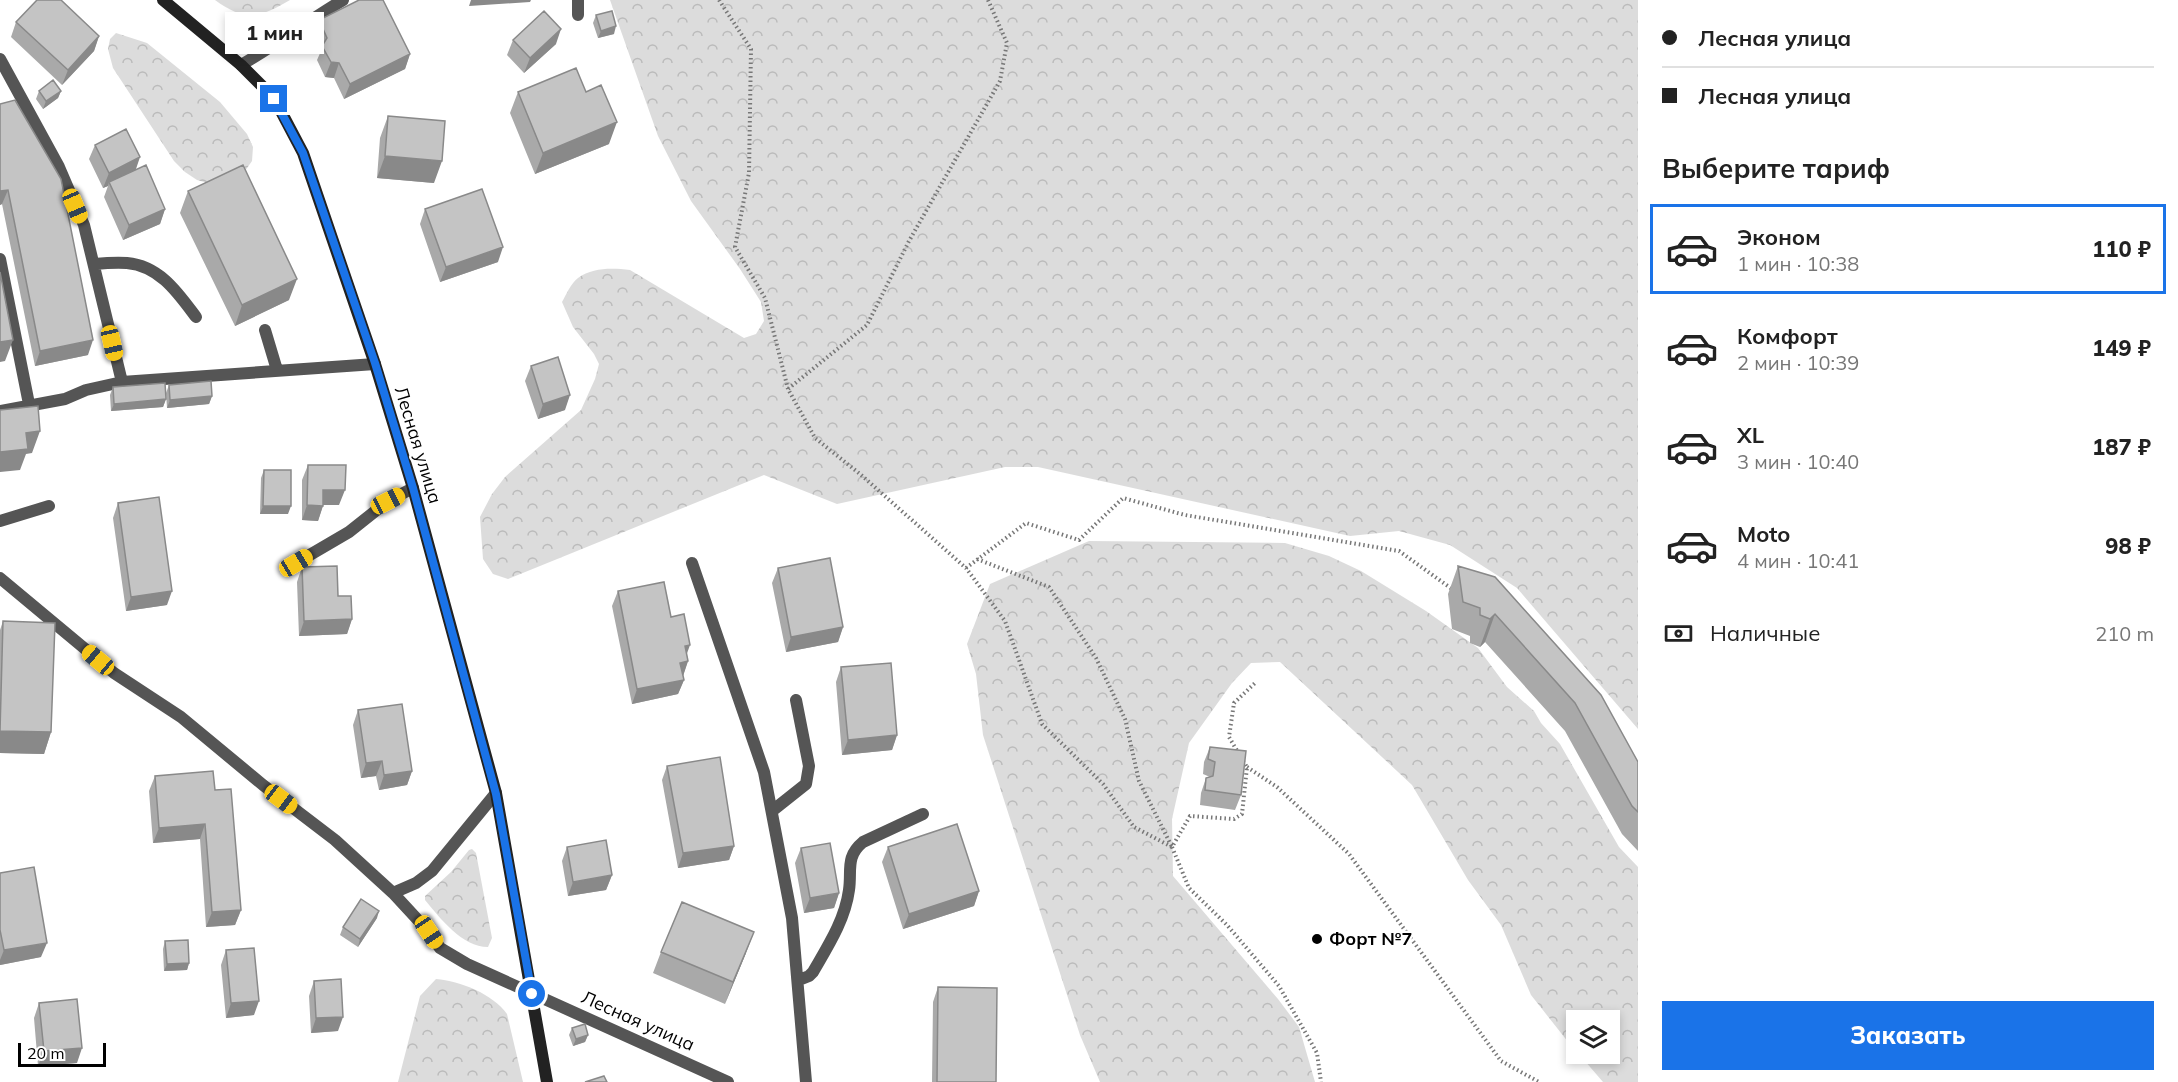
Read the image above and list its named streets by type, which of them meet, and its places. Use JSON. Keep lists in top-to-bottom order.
{
  "streets": {
    "main road": ["Лесная улица"]
  },
  "places": ["Форт №7"],
  "scale_bar": "20 m",
  "page": {
    "banner": ["Лесная улица", "Лесная улица"],
    "bubble": "1 мин",
    "heading": "Выберите тариф",
    "list": [
      {
        "name": "Эконом",
        "note": "1 мин · 10:38",
        "value": "110 ₽"
      },
      {
        "name": "Комфорт",
        "note": "2 мин · 10:39",
        "value": "149 ₽"
      },
      {
        "name": "XL",
        "note": "3 мин · 10:40",
        "value": "187 ₽"
      },
      {
        "name": "Moto",
        "note": "4 мин · 10:41",
        "value": "98 ₽"
      }
    ],
    "pay": ["Наличные", "210 m"],
    "buttons": "Заказать",
    "scale": "20 m"
  }
}
